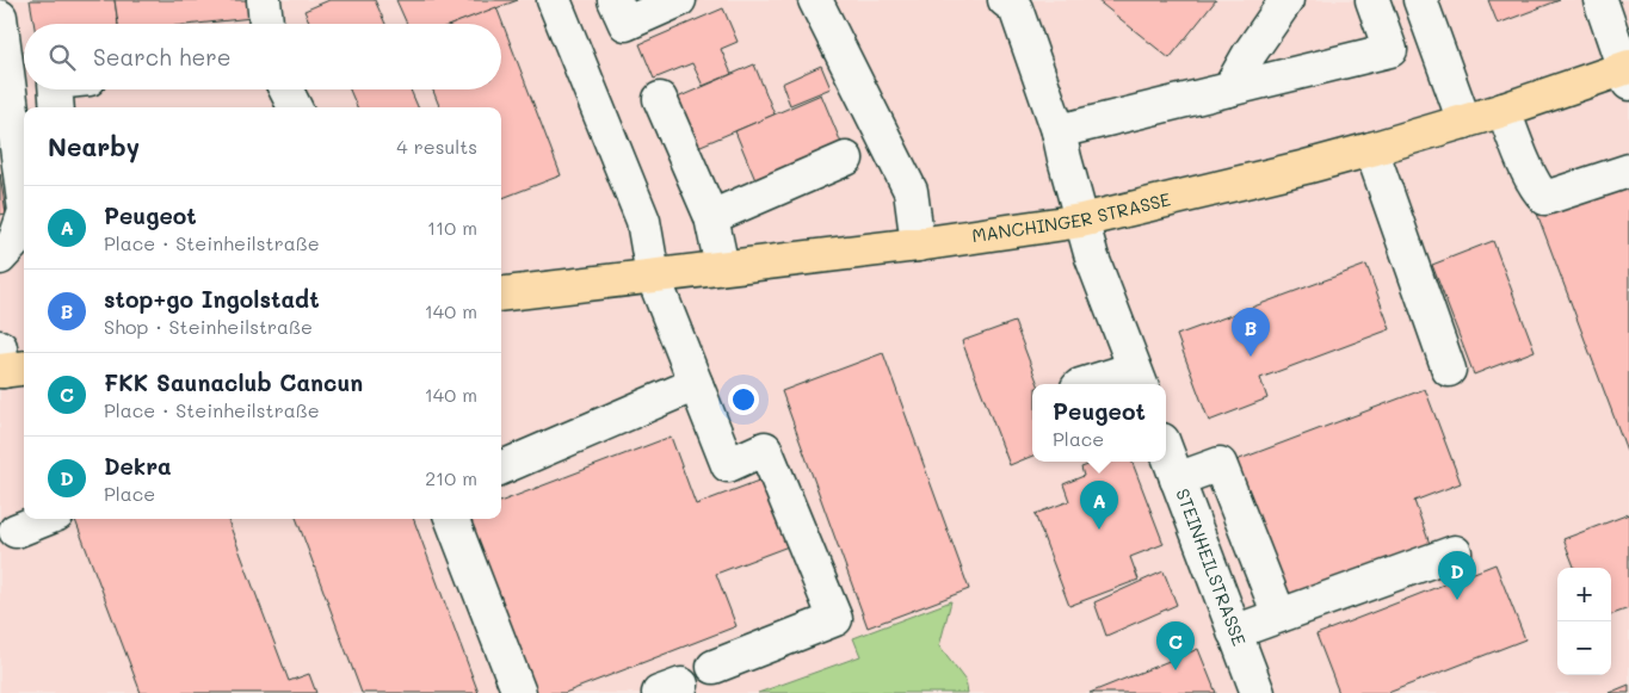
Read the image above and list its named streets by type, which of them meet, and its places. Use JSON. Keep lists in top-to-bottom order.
{
  "streets": {
    "main road": ["MANCHINGER STRASSE"],
    "street": ["STEINHEILSTRASSE"]
  },
  "page": {
    "search": "Search here",
    "heading": ["Nearby", "4 results"],
    "list": [
      {
        "mark": "A",
        "name": "Peugeot",
        "note": "Place · Steinheilstraße",
        "value": "110 m"
      },
      {
        "mark": "B",
        "name": "stop+go Ingolstadt",
        "note": "Shop · Steinheilstraße",
        "value": "140 m"
      },
      {
        "mark": "C",
        "name": "FKK Saunaclub Cancun",
        "note": "Place · Steinheilstraße",
        "value": "140 m"
      },
      {
        "mark": "D",
        "name": "Dekra",
        "note": "Place",
        "value": "210 m"
      }
    ],
    "pins": [
      "B",
      "A",
      "D",
      "C"
    ],
    "popup": ["Peugeot", "Place"],
    "map_buttons": ["+", "−"]
  }
}
